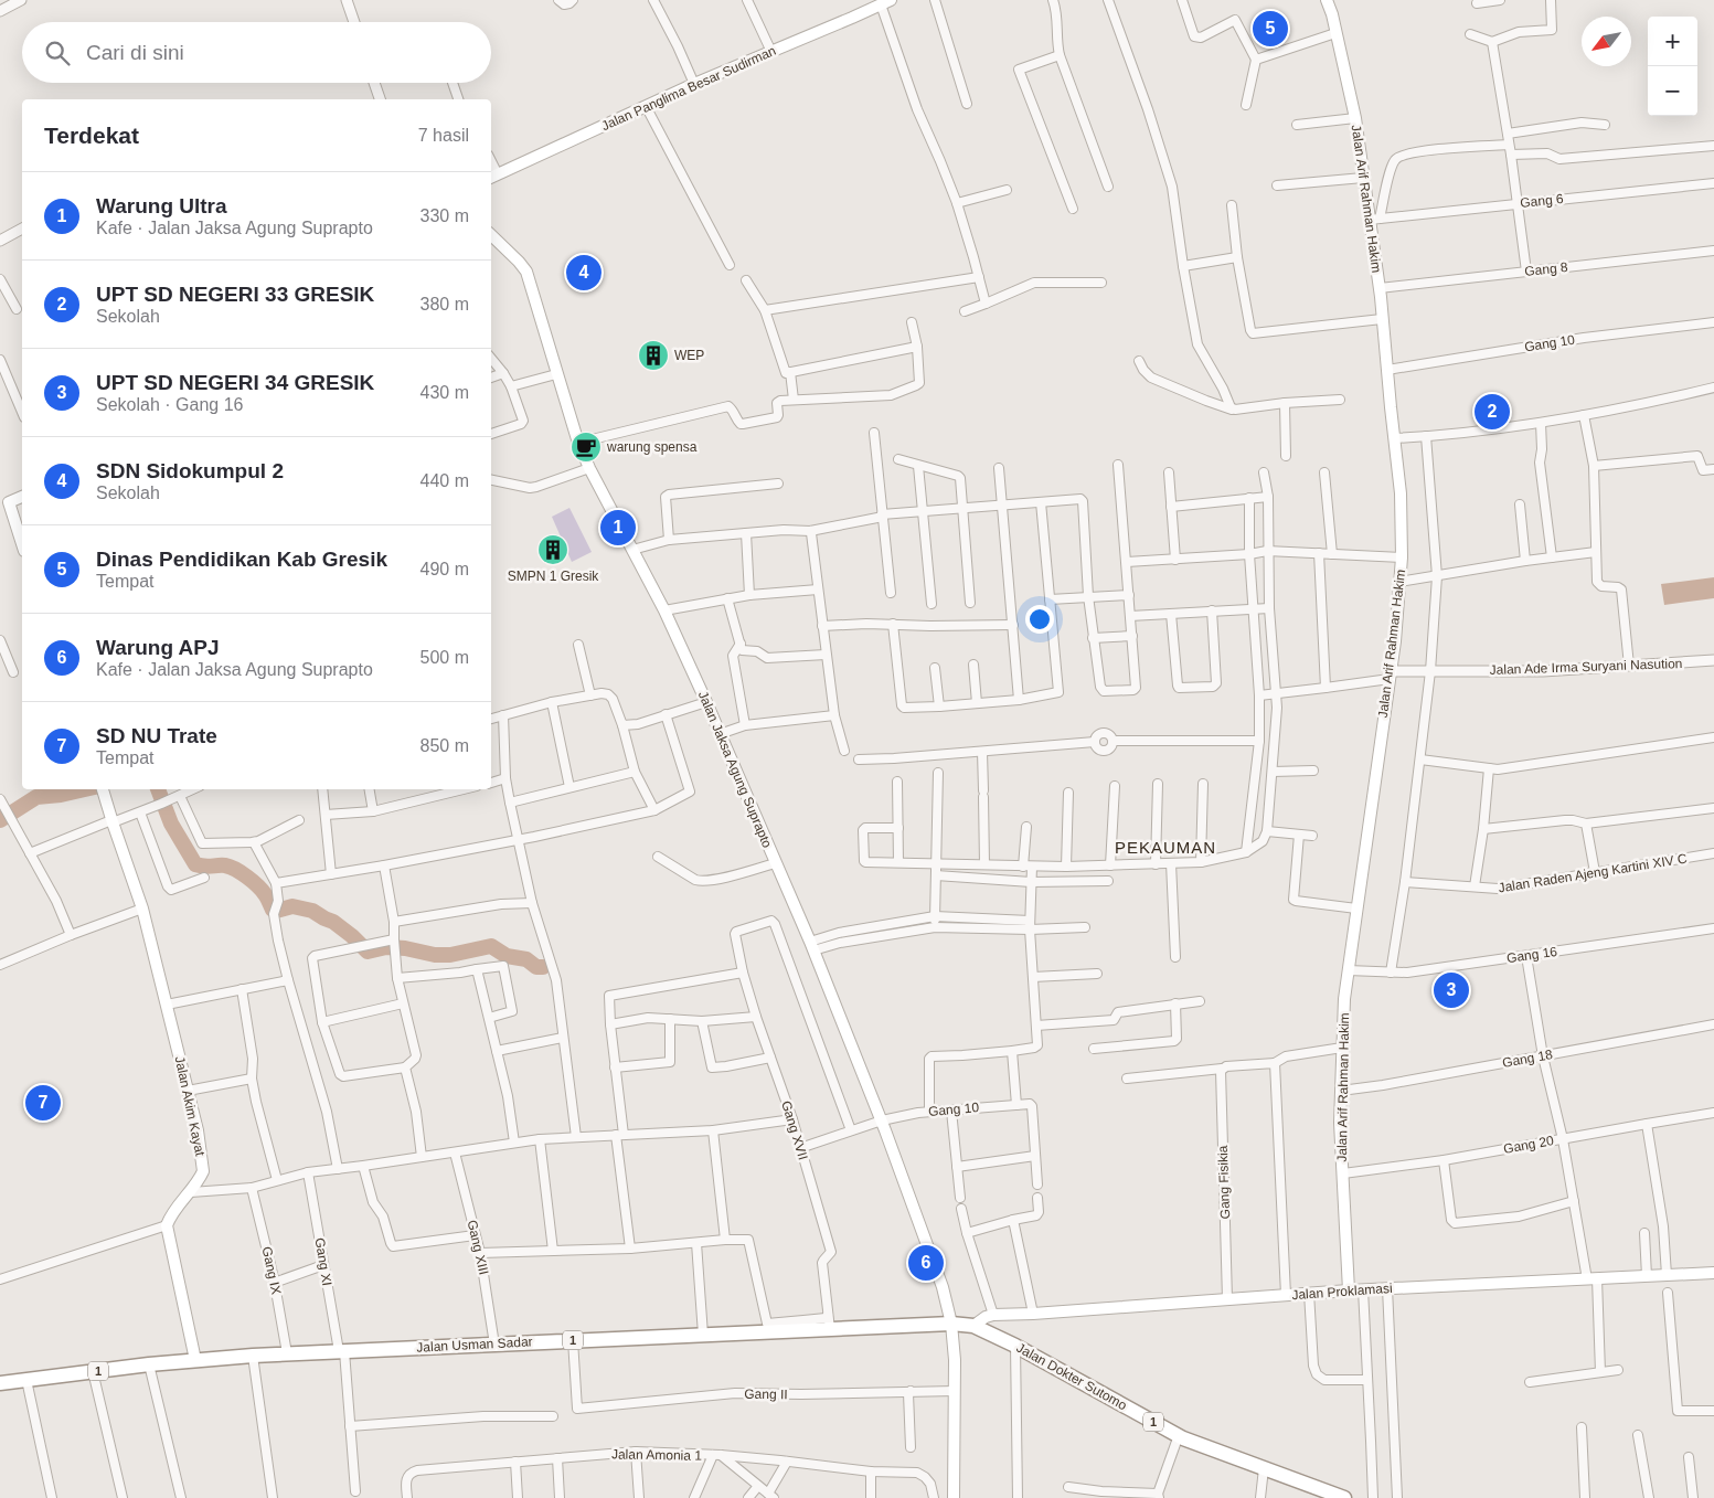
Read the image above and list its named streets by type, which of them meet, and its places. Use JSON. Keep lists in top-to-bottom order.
{
  "streets": {
    "highway": ["1", "Jalan Usman Sadar", "Jalan Dokter Sutomo"],
    "main road": [
      "Jalan Panglima Besar Sudirman",
      "Jalan Arif Rahman Hakim",
      "Jalan Jaksa Agung Suprapto",
      "Jalan Akim Kayat",
      "Jalan Proklamasi"
    ],
    "street": [
      "Gang 6",
      "Gang 8",
      "Gang 10",
      "Jalan Ade Irma Suryani Nasution",
      "Jalan Raden Ajeng Kartini XIV C",
      "Gang 16",
      "Gang 18",
      "Gang XVII",
      "Gang 20",
      "Gang Fisikia",
      "Gang XIII",
      "Gang XI",
      "Gang IX",
      "Gang II",
      "Jalan Amonia 1"
    ]
  },
  "crossings": [
    ["Jalan Arif Rahman Hakim", "Gang 6"],
    ["Jalan Arif Rahman Hakim", "Gang 8"],
    ["Jalan Arif Rahman Hakim", "Gang 10"],
    ["Jalan Arif Rahman Hakim", "Jalan Ade Irma Suryani Nasution"],
    ["Jalan Arif Rahman Hakim", "Gang 16"],
    ["Jalan Arif Rahman Hakim", "Gang 18"],
    ["Jalan Arif Rahman Hakim", "Gang 20"],
    ["Jalan Arif Rahman Hakim", "Jalan Proklamasi"],
    ["Gang 10", "Jalan Jaksa Agung Suprapto"],
    ["Gang 10", "Gang XVII"],
    ["Jalan Jaksa Agung Suprapto", "Jalan Usman Sadar"],
    ["Jalan Jaksa Agung Suprapto", "Jalan Dokter Sutomo"],
    ["Jalan Jaksa Agung Suprapto", "Gang II"],
    ["Gang XVII", "Jalan Usman Sadar"],
    ["Gang Fisikia", "Jalan Proklamasi"],
    ["Gang XIII", "Jalan Usman Sadar"],
    ["Gang XI", "Jalan Usman Sadar"],
    ["Gang IX", "Jalan Usman Sadar"],
    ["Jalan Proklamasi", "Jalan Dokter Sutomo"],
    ["Jalan Usman Sadar", "Jalan Dokter Sutomo"],
    ["Jalan Usman Sadar", "Gang II"]
  ],
  "districts": ["PEKAUMAN"],
  "places": {
    "building": ["WEP", "SMPN 1 Gresik"],
    "cafe": ["warung spensa"]
  },
  "north": "bottom left",
  "page": {
    "pins": [
      "5",
      "4",
      "2",
      "1",
      "3",
      "7",
      "6"
    ],
    "map_buttons": ["+", "−"],
    "search": "Cari di sini",
    "heading": ["Terdekat", "7 hasil"],
    "list": [
      {
        "mark": "1",
        "name": "Warung Ultra",
        "note": "Kafe · Jalan Jaksa Agung Suprapto",
        "value": "330 m"
      },
      {
        "mark": "2",
        "name": "UPT SD NEGERI 33 GRESIK",
        "note": "Sekolah",
        "value": "380 m"
      },
      {
        "mark": "3",
        "name": "UPT SD NEGERI 34 GRESIK",
        "note": "Sekolah · Gang 16",
        "value": "430 m"
      },
      {
        "mark": "4",
        "name": "SDN Sidokumpul 2",
        "note": "Sekolah",
        "value": "440 m"
      },
      {
        "mark": "5",
        "name": "Dinas Pendidikan Kab Gresik",
        "note": "Tempat",
        "value": "490 m"
      },
      {
        "mark": "6",
        "name": "Warung APJ",
        "note": "Kafe · Jalan Jaksa Agung Suprapto",
        "value": "500 m"
      },
      {
        "mark": "7",
        "name": "SD NU Trate",
        "note": "Tempat",
        "value": "850 m"
      }
    ]
  }
}
